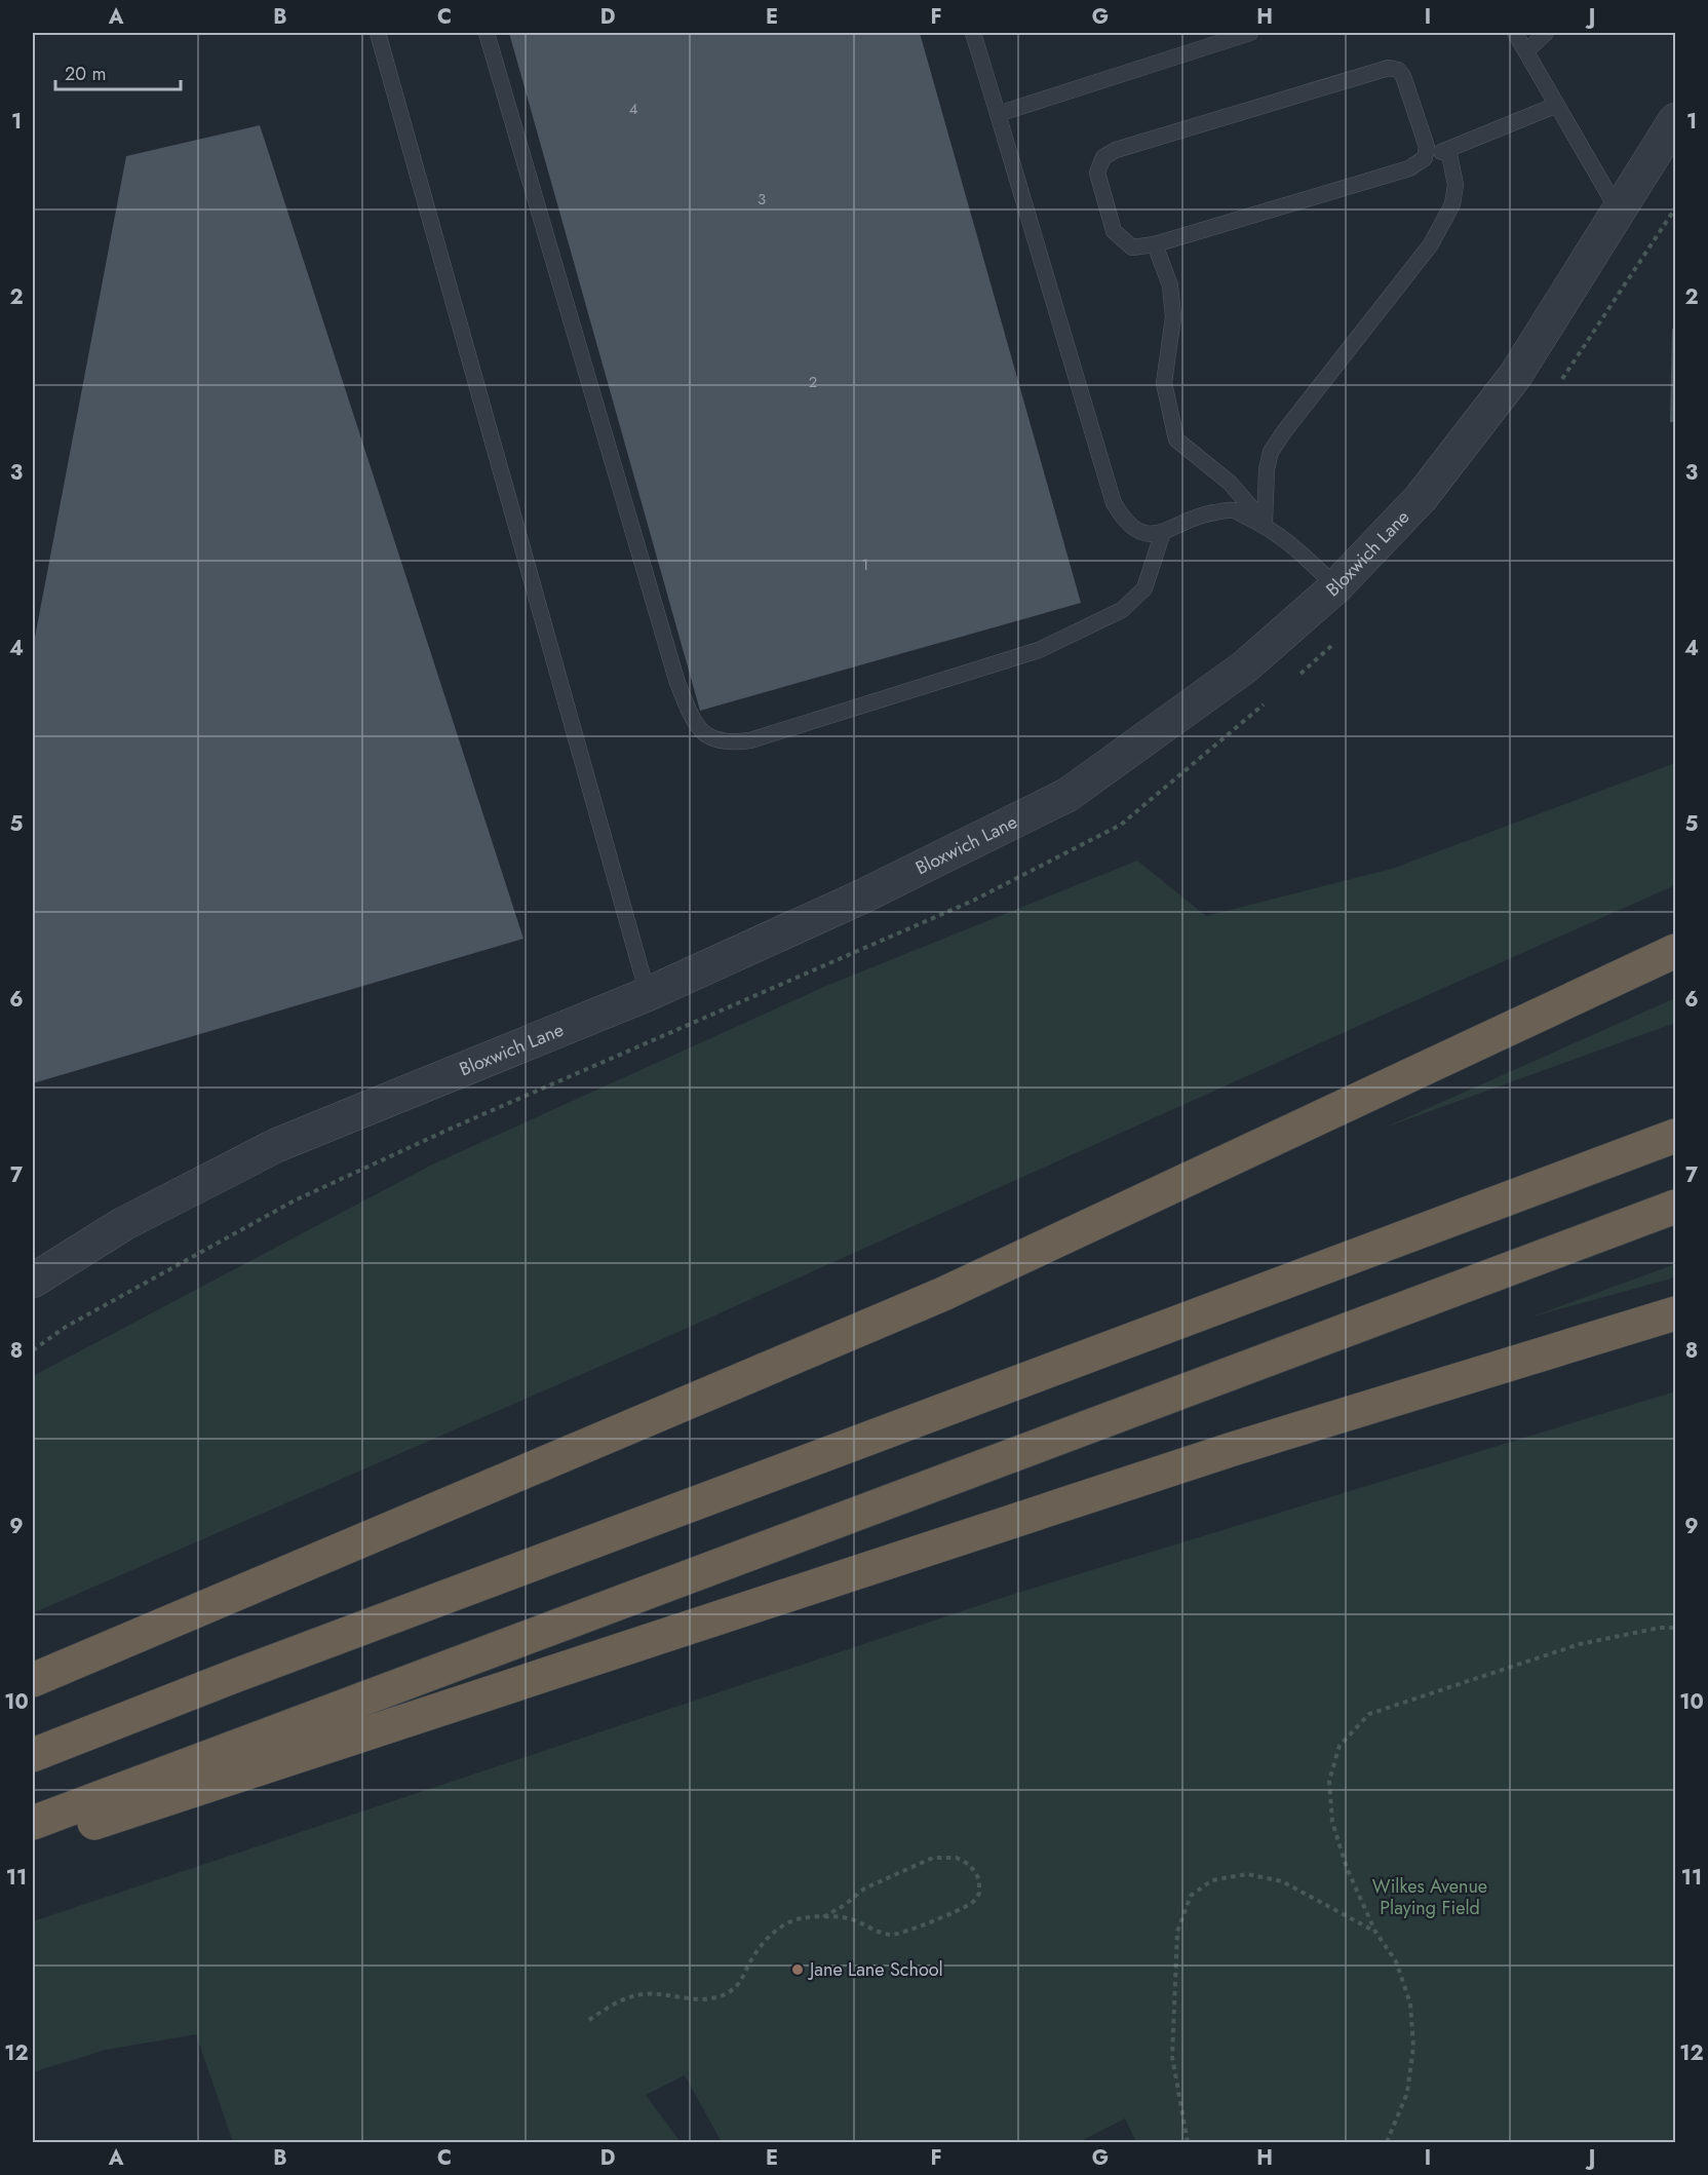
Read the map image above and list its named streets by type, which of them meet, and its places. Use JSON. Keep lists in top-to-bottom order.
{
  "streets": {
    "street": ["Bloxwich Lane"]
  },
  "parks": ["Wilkes Avenue Playing Field"],
  "places": ["Jane Lane School"],
  "house_numbers": [
    "4",
    "3",
    "2",
    "1"
  ],
  "scale_bar": "20 m",
  "grid": {
    "columns": [
      "A",
      "B",
      "C",
      "D",
      "E",
      "F",
      "G",
      "H",
      "I",
      "J"
    ],
    "rows": [
      "1",
      "2",
      "3",
      "4",
      "5",
      "6",
      "7",
      "8",
      "9",
      "10",
      "11",
      "12"
    ]
  }
}
